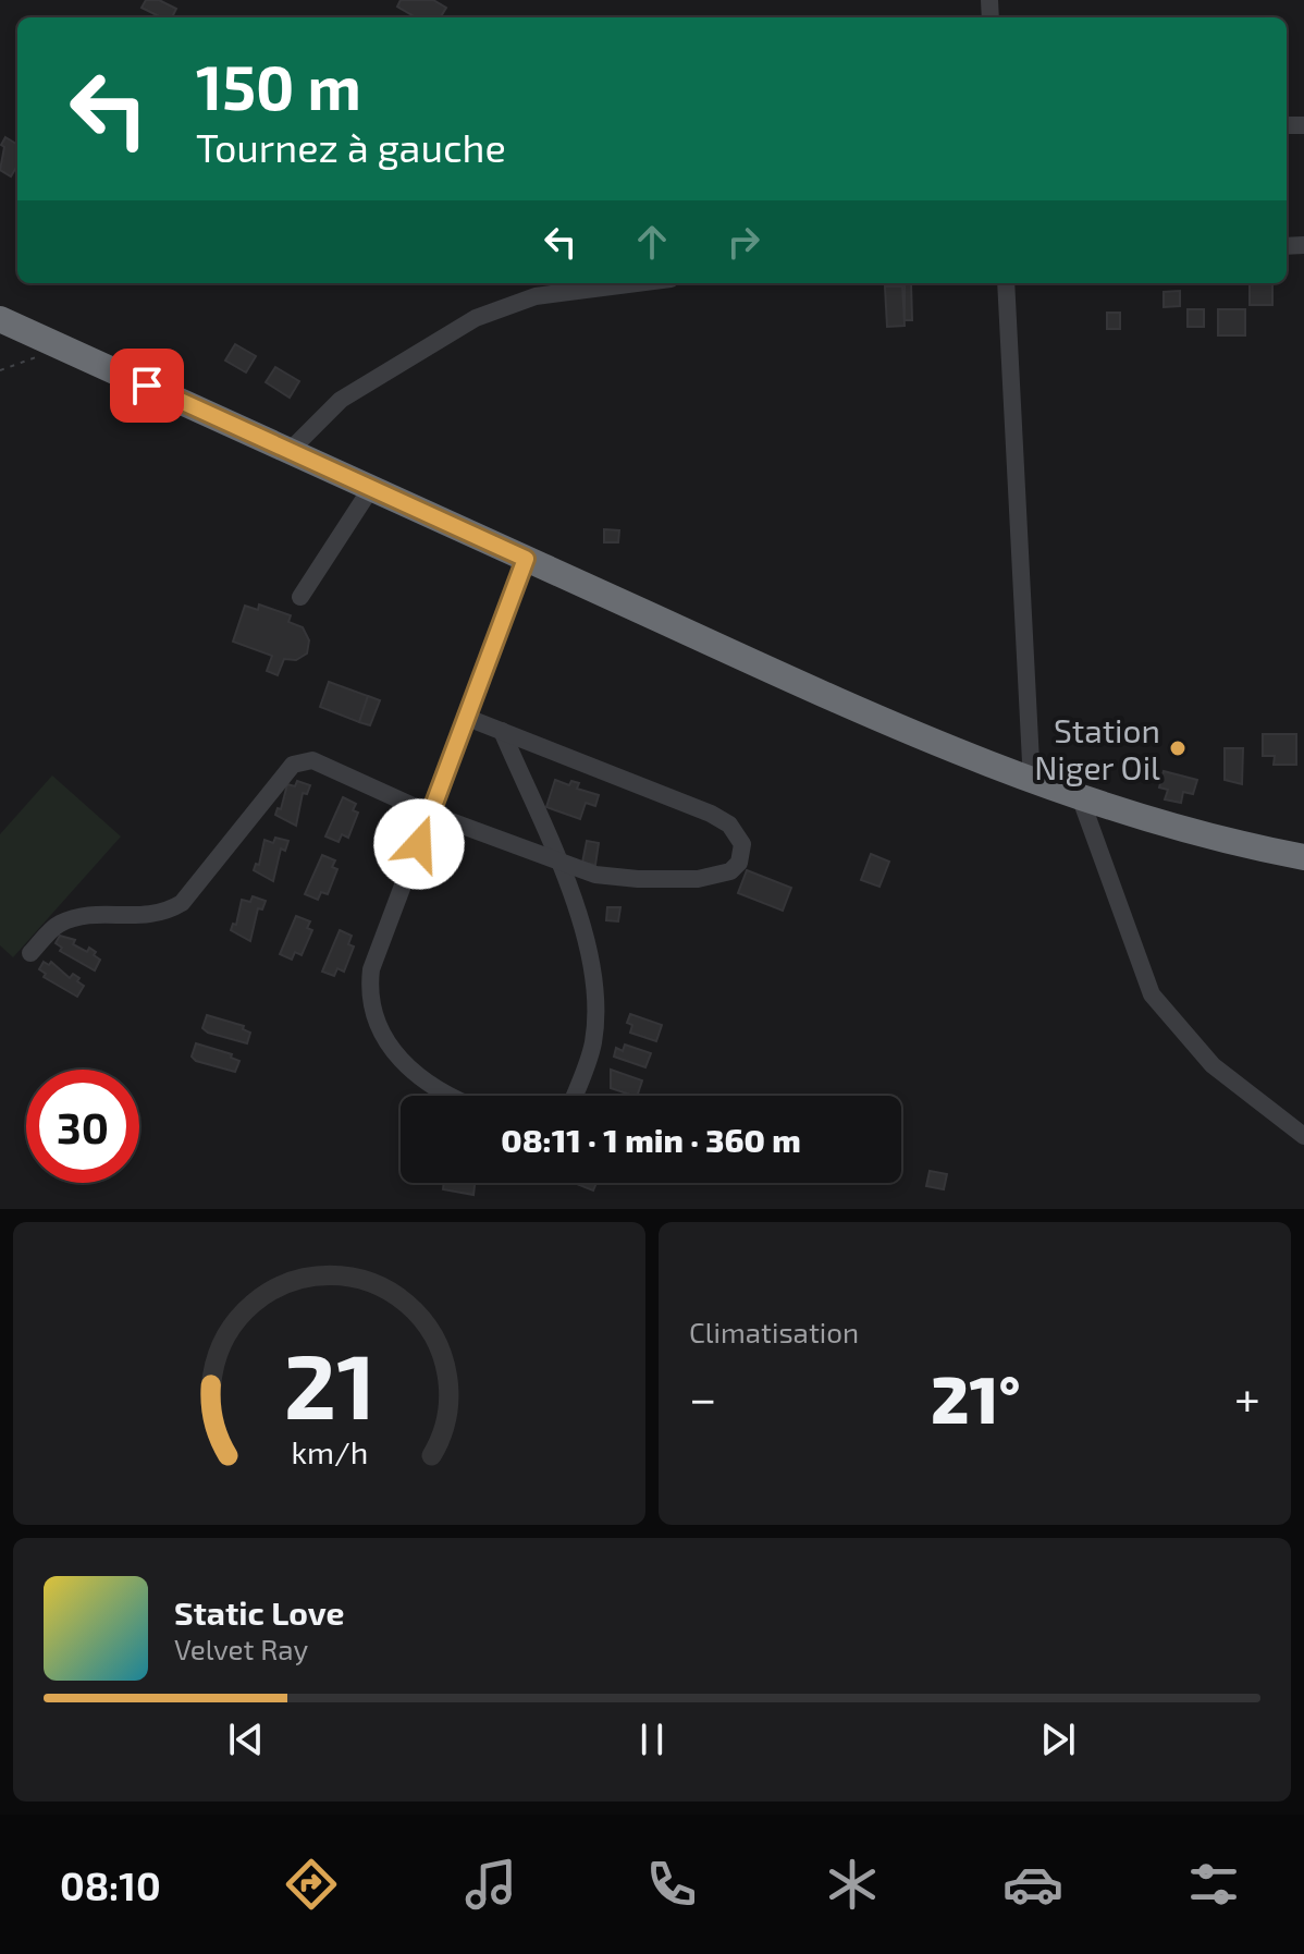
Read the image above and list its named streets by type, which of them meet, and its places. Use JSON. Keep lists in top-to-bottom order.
{
  "places": ["Station Niger Oil"],
  "page": {
    "turn": ["150 m", "Tournez à gauche"],
    "limit": "30",
    "trip": "08:11 · 1 min · 360 m",
    "tile": "Climatisation",
    "heat": ["−", "21°", "+"],
    "song": ["Static Love", "Velvet Ray"],
    "tabs": "08:10",
    "gauge": ["21", "km/h"]
  }
}
